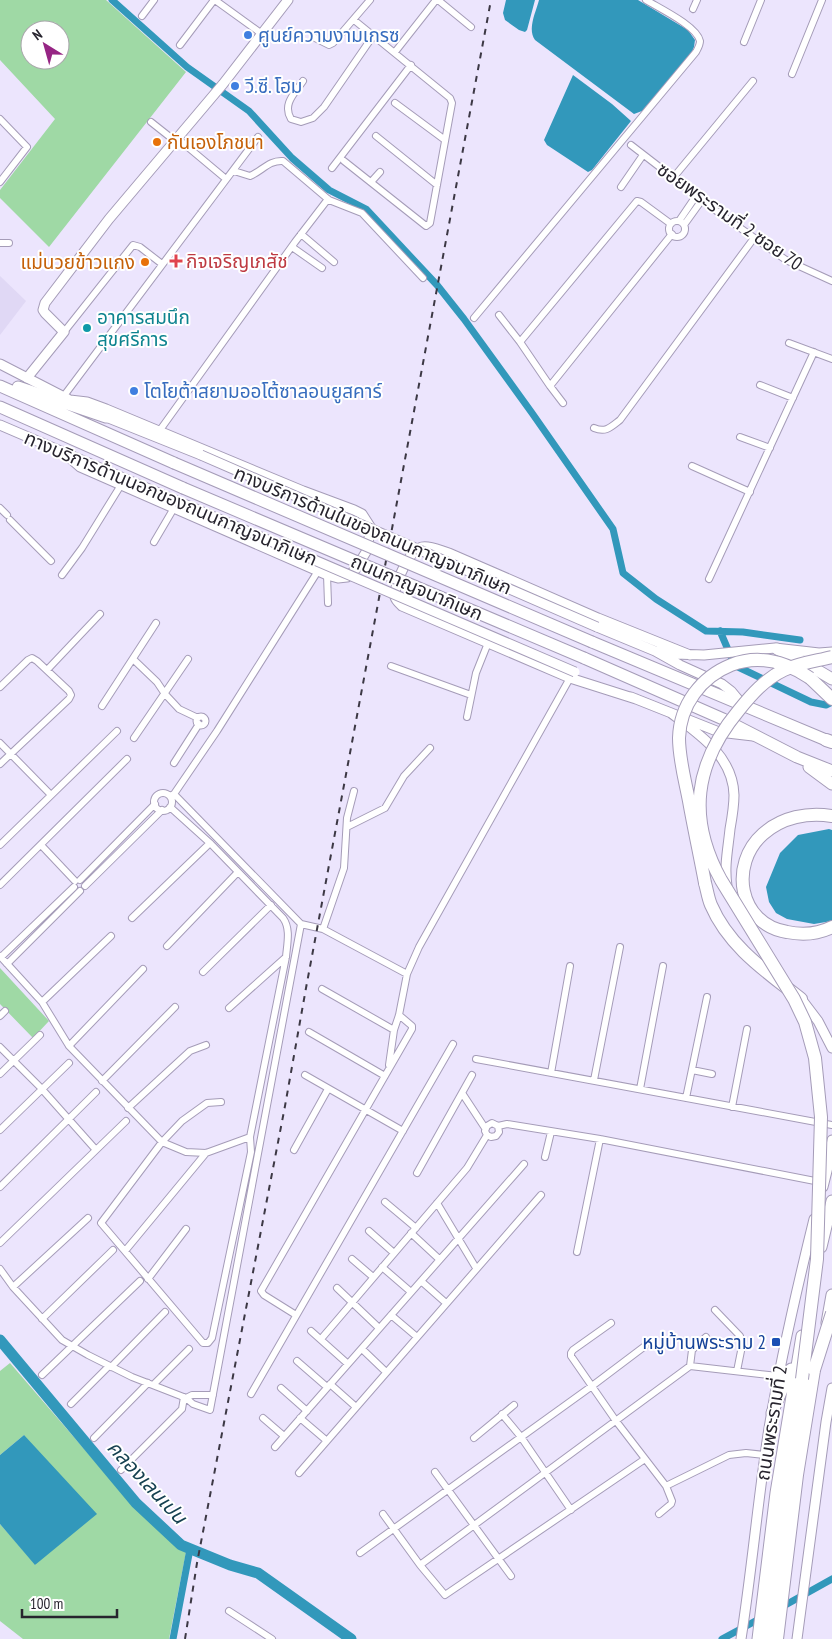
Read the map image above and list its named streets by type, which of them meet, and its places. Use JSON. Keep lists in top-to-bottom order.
{
  "streets": {
    "highway": ["ถนนกาญจนาภิเษก", "ถนนพระรามที่ 2"],
    "main road": ["ทางบริการด้านนอกของถนนกาญจนาภิเษก", "ทางบริการด้านในของถนนกาญจนาภิเษก"],
    "street": ["ซอยพระรามที่ 2 ซอย 70"]
  },
  "crossings": [
    ["ทางบริการด้านนอกของถนนกาญจนาภิเษก", "ถนนกาญจนาภิเษก"],
    ["ทางบริการด้านในของถนนกาญจนาภิเษก", "ถนนกาญจนาภิเษก"]
  ],
  "water": ["คลองเลนเปน"],
  "places": {
    "other": [
      "ศูนย์ความงามเกรซ",
      "วี.ซี. โฮม",
      "กันเองโภชนา",
      "แม่นวยข้าวแกง",
      "อาคารสมนึก สุขศรีการ",
      "โตโยต้าสยามออโต้ซาลอนยูสคาร์"
    ],
    "health": ["กิจเจริญเภสัช"],
    "transit": ["หมู่บ้านพระราม 2"]
  },
  "scale_bar": "100 m",
  "north": "top left"
}
